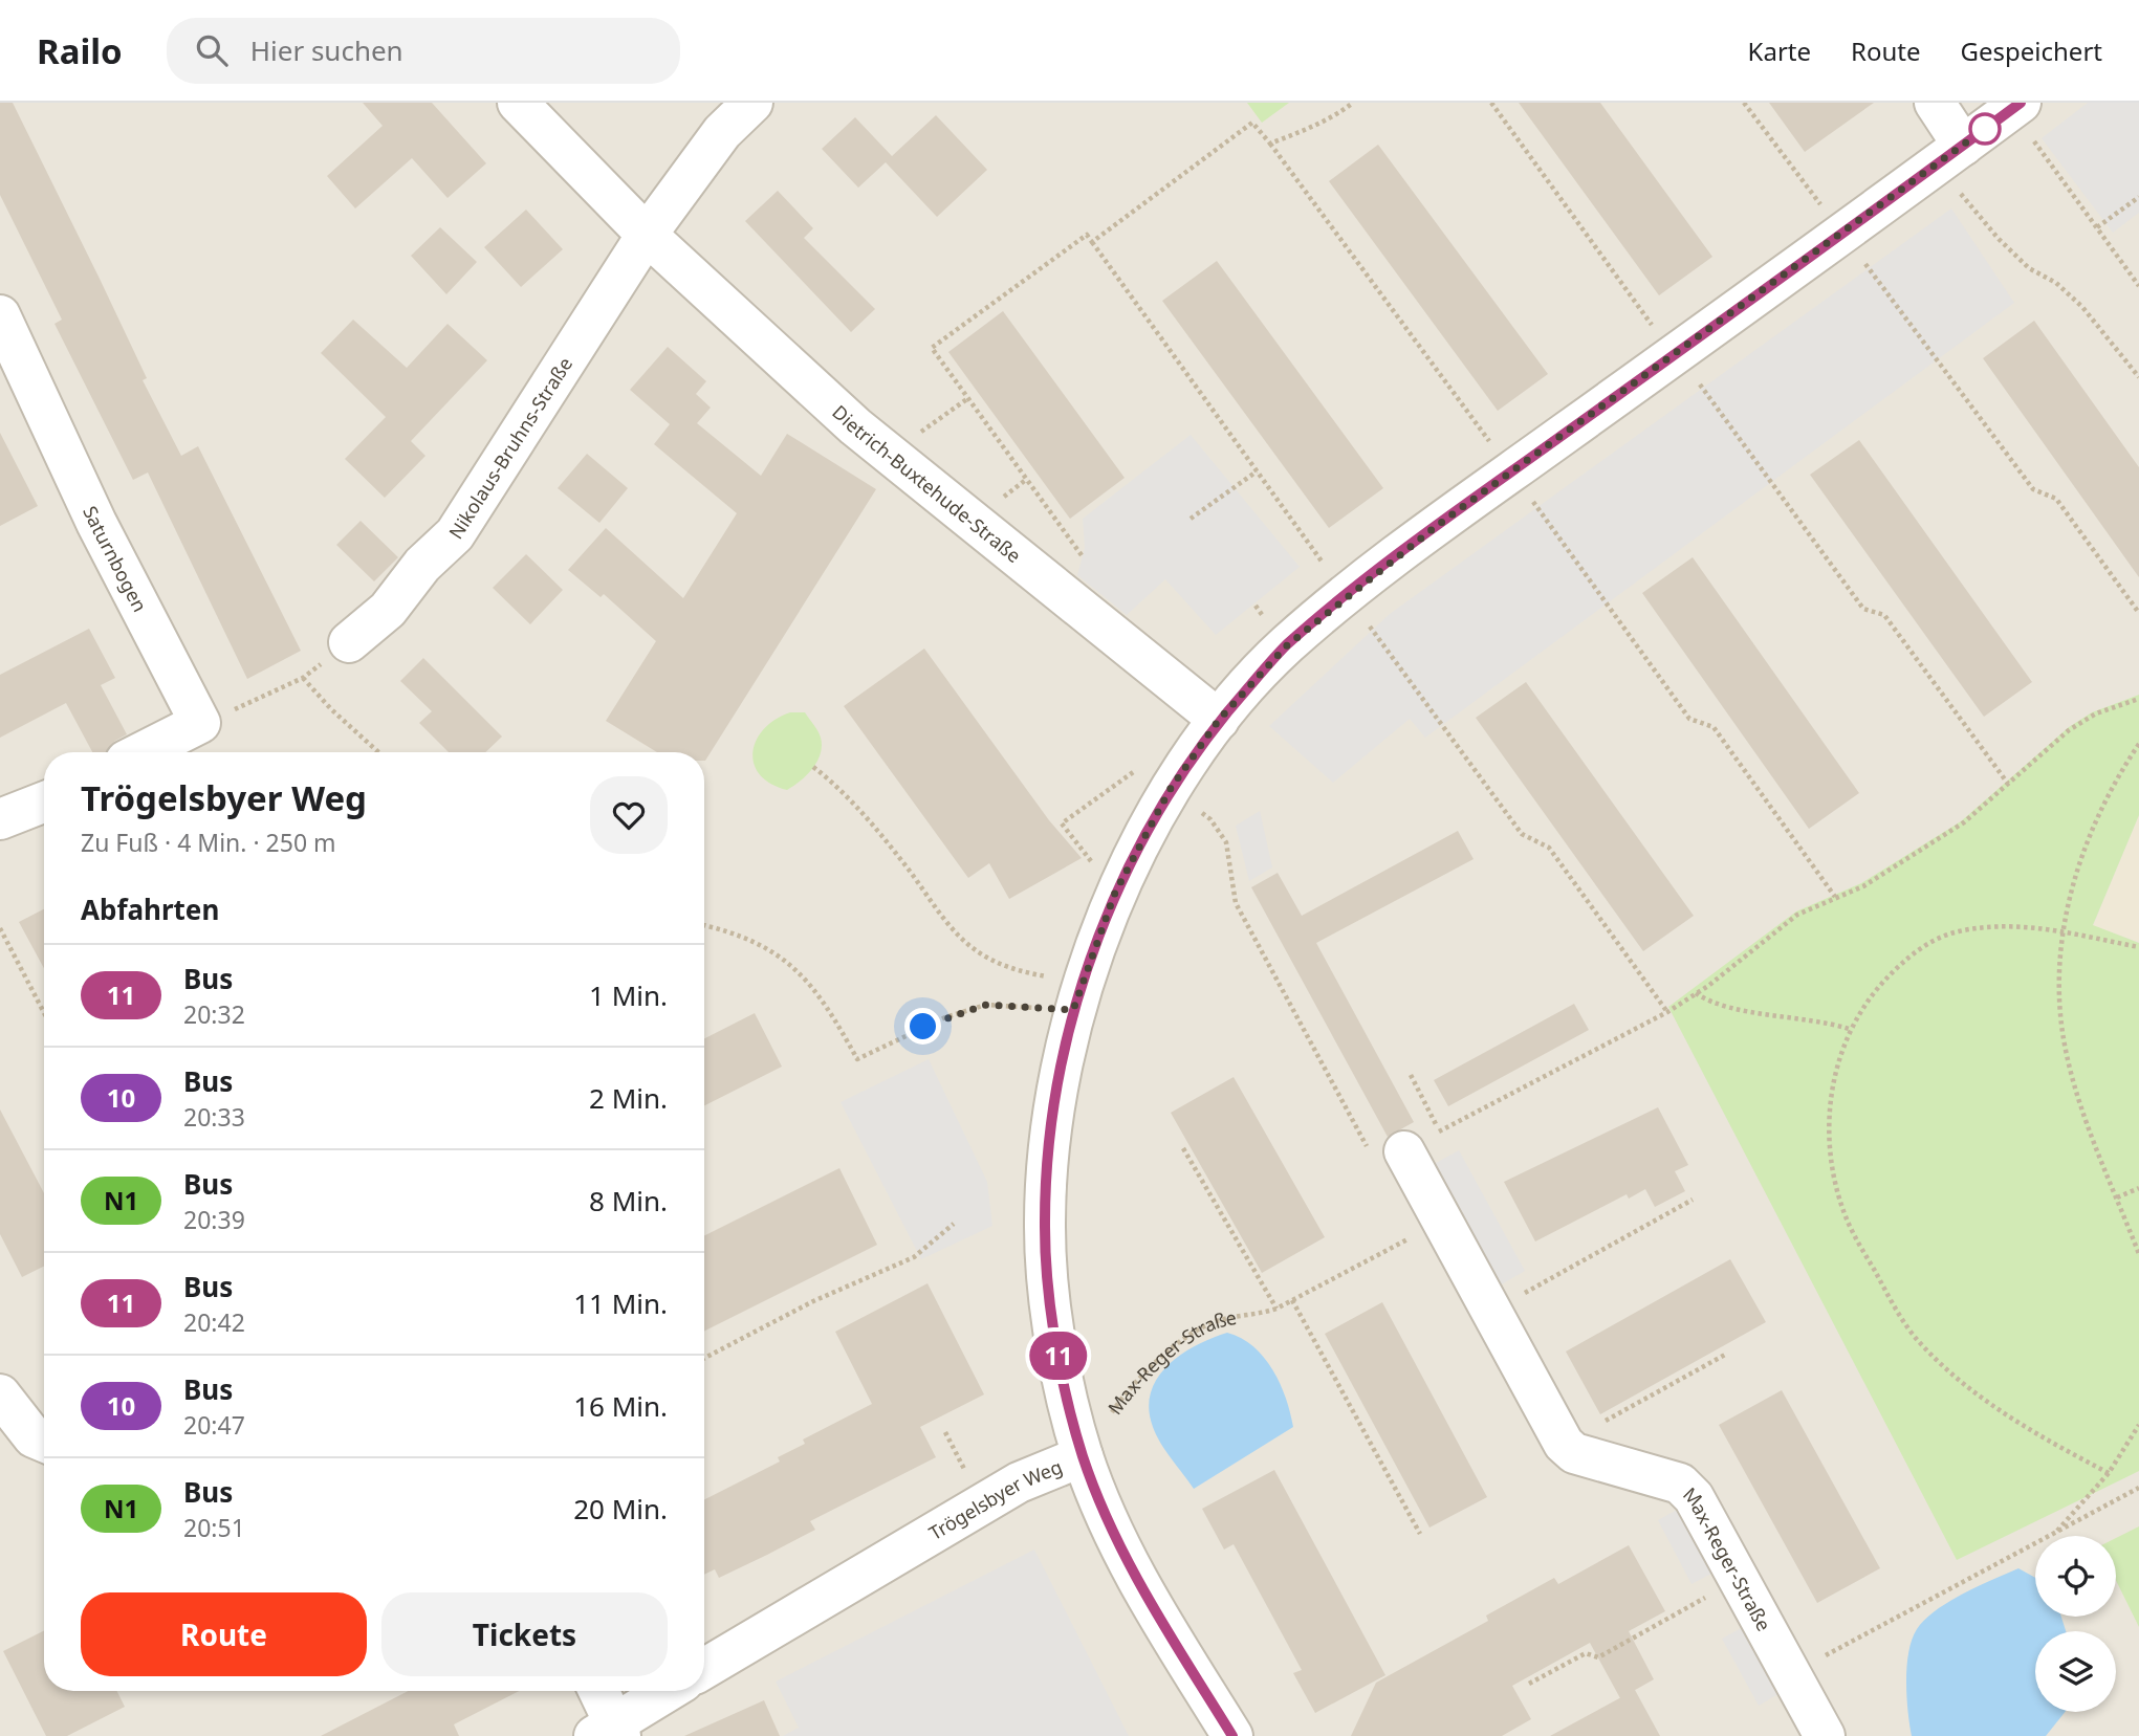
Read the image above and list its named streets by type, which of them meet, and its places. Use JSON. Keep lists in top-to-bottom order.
{
  "streets": {
    "street": [
      "Nikolaus-Bruhns-Straße",
      "Dietrich-Buxtehude-Straße",
      "Saturnbogen",
      "Max-Reger-Straße",
      "Trögelsbyer Weg"
    ]
  },
  "crossings": [
    ["Nikolaus-Bruhns-Straße", "Dietrich-Buxtehude-Straße"],
    ["Dietrich-Buxtehude-Straße", "Trögelsbyer Weg"],
    ["Max-Reger-Straße", "Trögelsbyer Weg"]
  ],
  "lines": ["bus line 11"],
  "page": {
    "header": "Railo",
    "search": "Hier suchen",
    "nav": ["Karte", "Route", "Gespeichert"],
    "on_map": "11",
    "heading": [
      ["Trögelsbyer Weg", "Zu Fuß · 4 Min. · 250 m"],
      "Abfahrten"
    ],
    "list": [
      {
        "mark": "11",
        "name": "Bus",
        "note": "20:32",
        "value": "1 Min."
      },
      {
        "mark": "10",
        "name": "Bus",
        "note": "20:33",
        "value": "2 Min."
      },
      {
        "mark": "N1",
        "name": "Bus",
        "note": "20:39",
        "value": "8 Min."
      },
      {
        "mark": "11",
        "name": "Bus",
        "note": "20:42",
        "value": "11 Min."
      },
      {
        "mark": "10",
        "name": "Bus",
        "note": "20:47",
        "value": "16 Min."
      },
      {
        "mark": "N1",
        "name": "Bus",
        "note": "20:51",
        "value": "20 Min."
      }
    ],
    "buttons": ["Route", "Tickets"]
  }
}
